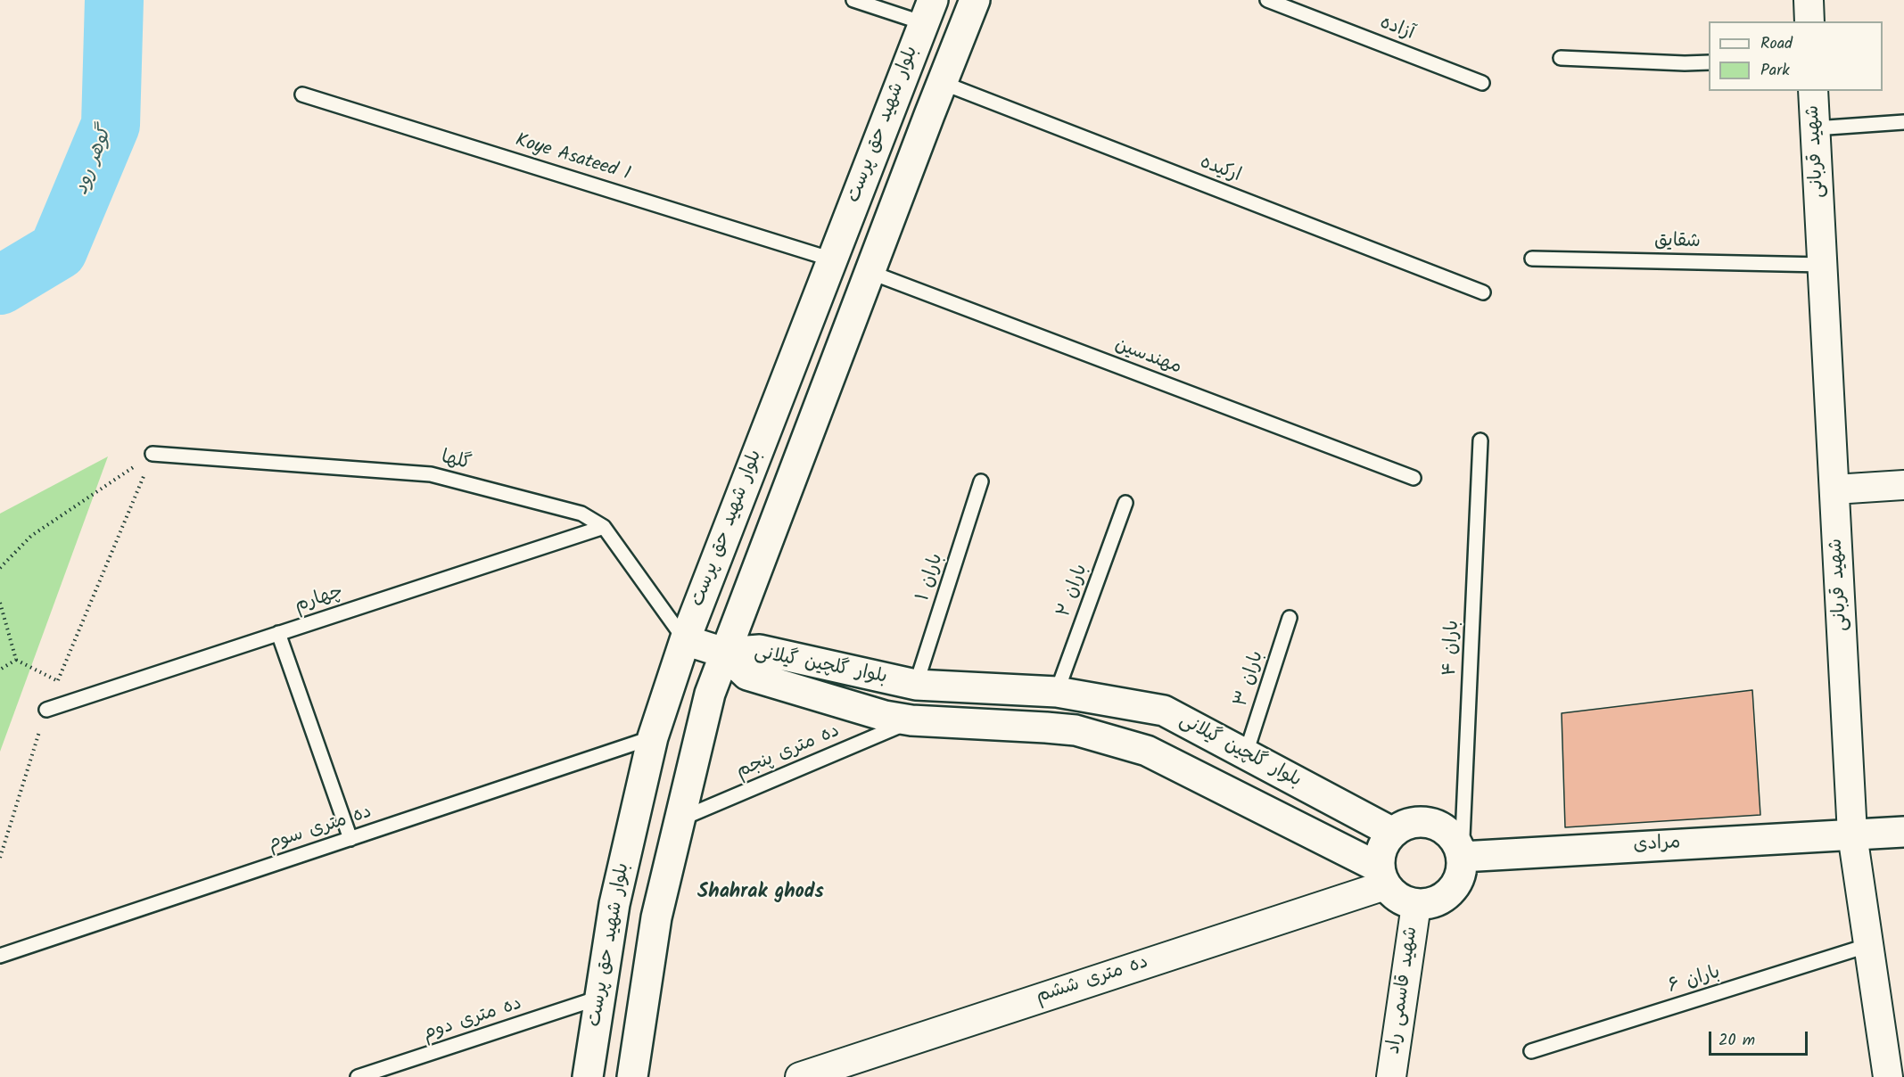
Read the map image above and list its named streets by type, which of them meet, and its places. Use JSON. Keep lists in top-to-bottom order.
{
  "streets": {
    "street": [
      "بلوار شهید حق پرست",
      "شهید قربانی",
      "بلوار گلچین گیلانی",
      "مرادی",
      "ده متری ششم",
      "شهید قاسمی راد"
    ],
    "lane": [
      "آزاده",
      "Koye Asateed 1",
      "ارکیده",
      "شقایق",
      "مهندسین",
      "گلها",
      "باران ۱",
      "باران ۲",
      "چهارم",
      "باران ۴",
      "باران ۳",
      "ده متری پنجم",
      "ده متری سوم",
      "باران ۶",
      "ده متری دوم"
    ]
  },
  "crossings": [
    ["بلوار شهید حق پرست", "Koye Asateed 1"],
    ["بلوار شهید حق پرست", "ارکیده"],
    ["بلوار شهید حق پرست", "مهندسین"],
    ["بلوار شهید حق پرست", "گلها"],
    ["بلوار شهید حق پرست", "بلوار گلچین گیلانی"],
    ["بلوار شهید حق پرست", "ده متری پنجم"],
    ["بلوار شهید حق پرست", "ده متری سوم"],
    ["بلوار شهید حق پرست", "ده متری دوم"],
    ["شهید قربانی", "شقایق"],
    ["شهید قربانی", "مرادی"],
    ["شهید قربانی", "باران ۶"],
    ["گلها", "چهارم"],
    ["باران ۱", "بلوار گلچین گیلانی"],
    ["باران ۲", "بلوار گلچین گیلانی"],
    ["باران ۴", "بلوار گلچین گیلانی"],
    ["باران ۴", "مرادی"],
    ["باران ۴", "ده متری ششم"],
    ["باران ۴", "شهید قاسمی راد"],
    ["بلوار گلچین گیلانی", "باران ۳"],
    ["بلوار گلچین گیلانی", "ده متری پنجم"],
    ["بلوار گلچین گیلانی", "مرادی"],
    ["بلوار گلچین گیلانی", "ده متری ششم"],
    ["بلوار گلچین گیلانی", "شهید قاسمی راد"],
    ["مرادی", "ده متری ششم"],
    ["مرادی", "شهید قاسمی راد"],
    ["ده متری ششم", "شهید قاسمی راد"]
  ],
  "districts": ["Shahrak ghods"],
  "water": ["گوهر رود"],
  "legend": ["Road", "Park"],
  "scale_bar": "20 m"
}
